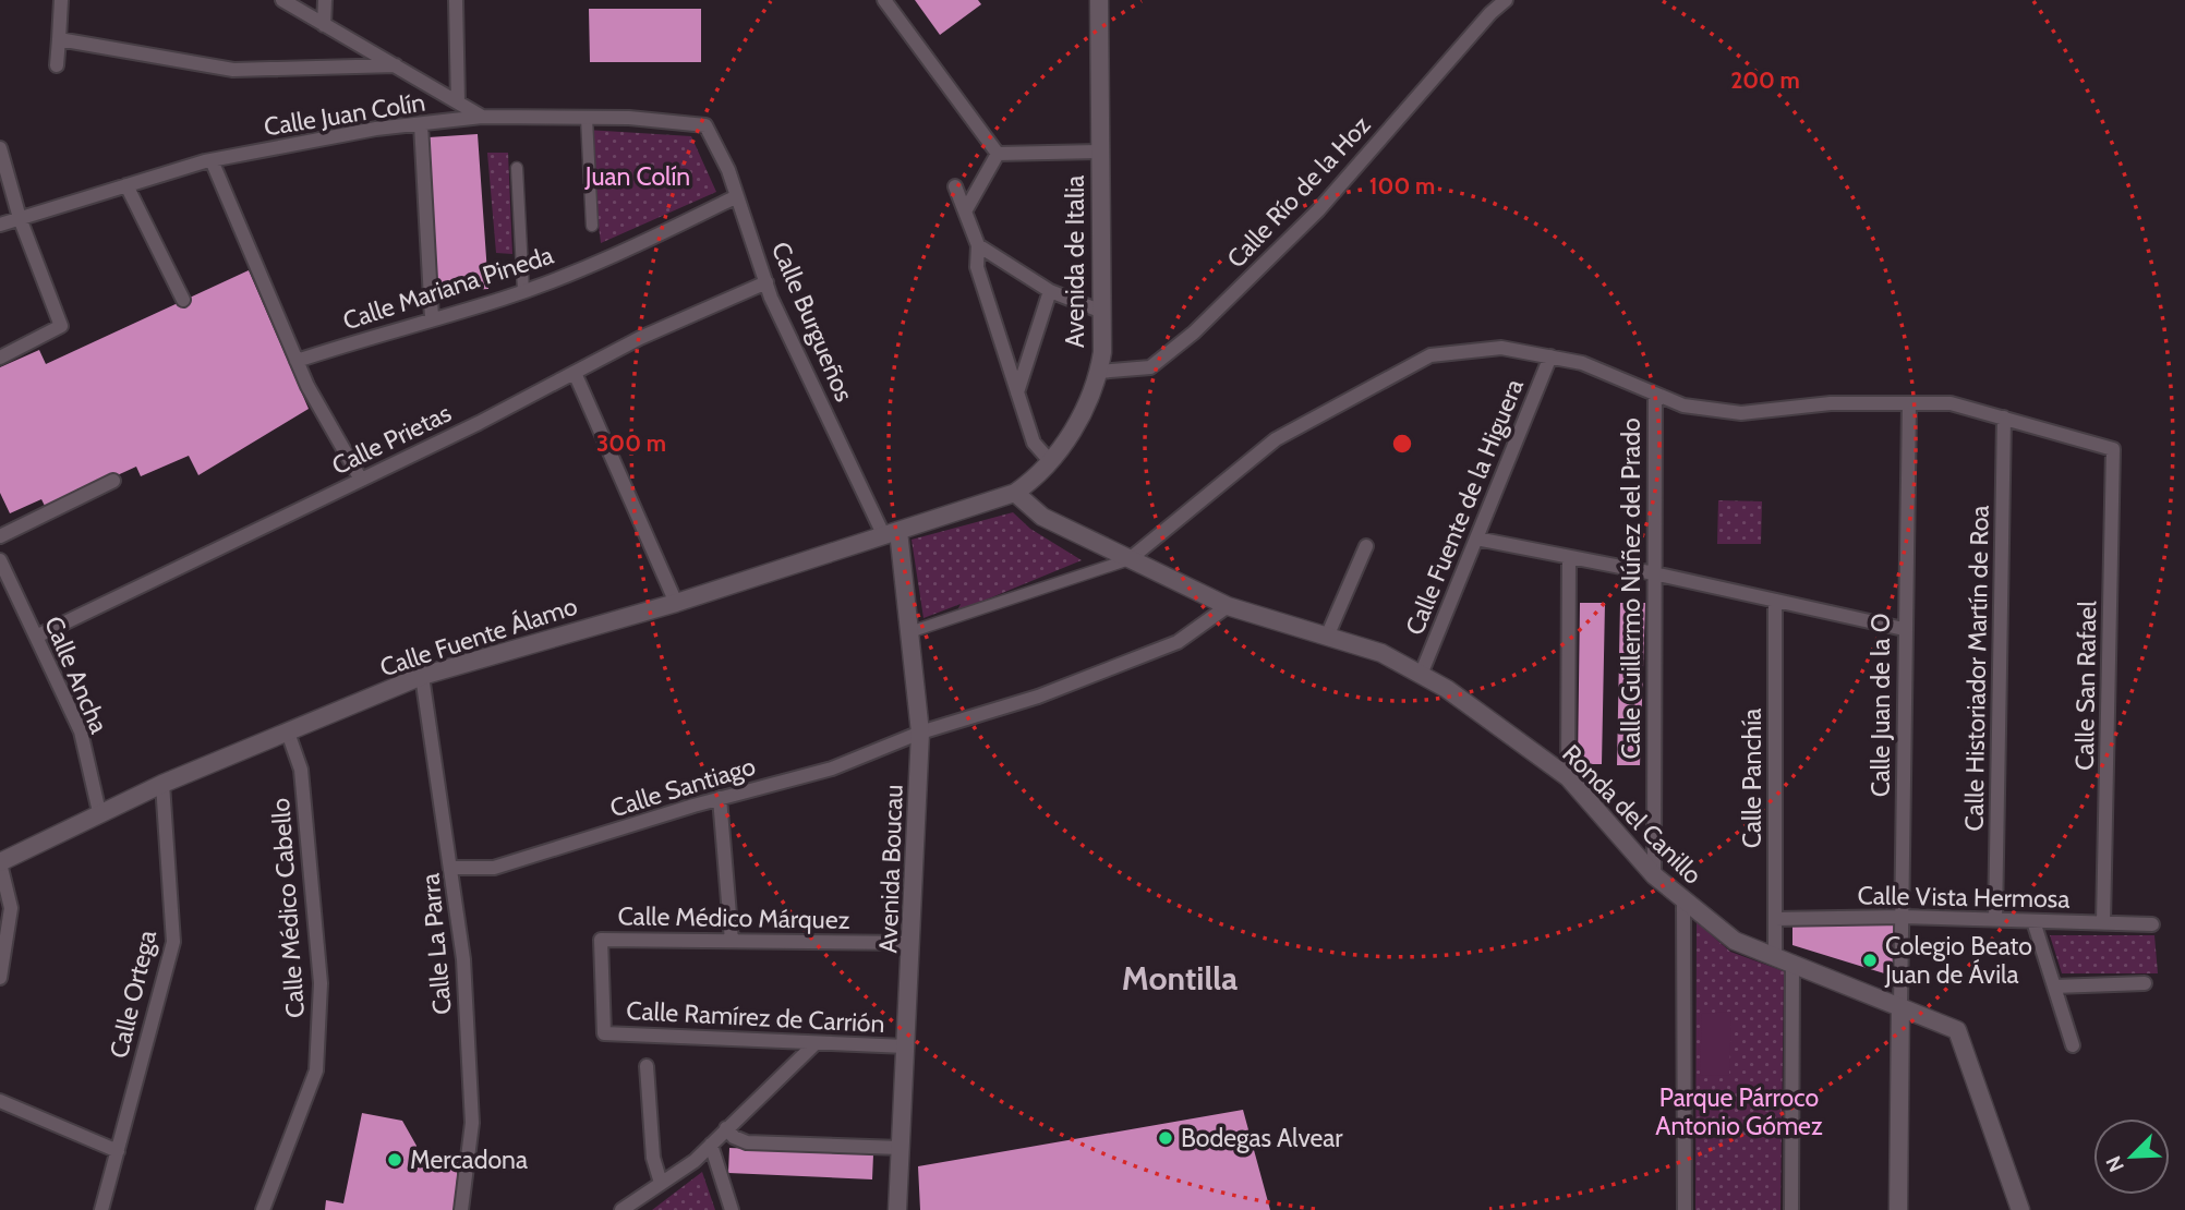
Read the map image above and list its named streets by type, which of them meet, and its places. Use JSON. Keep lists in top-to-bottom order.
{
  "streets": {
    "street": [
      "Calle Juan Colín",
      "Calle Río de la Hoz",
      "Avenida de Italia",
      "Calle Mariana Pineda",
      "Calle Burgueños",
      "Calle Prietas",
      "Calle Fuente de la Higuera",
      "Calle Guillermo Núñez del Prado",
      "Calle Fuente Álamo",
      "Calle Historiador Martín de Roa",
      "Calle Ancha",
      "Calle San Rafael",
      "Calle Juan de la O",
      "Calle Panchía",
      "Calle Santiago",
      "Ronda del Canillo",
      "Avenida Boucau",
      "Calle Vista Hermosa",
      "Calle Médico Cabello",
      "Calle Médico Márquez",
      "Calle La Parra",
      "Calle Ortega",
      "Calle Ramírez de Carrión"
    ]
  },
  "crossings": [
    ["Calle Juan Colín", "Calle Burgueños"],
    ["Calle Río de la Hoz", "Avenida de Italia"],
    ["Avenida de Italia", "Calle Burgueños"],
    ["Avenida de Italia", "Calle Fuente Álamo"],
    ["Avenida de Italia", "Ronda del Canillo"],
    ["Avenida de Italia", "Avenida Boucau"],
    ["Calle Mariana Pineda", "Calle Burgueños"],
    ["Calle Burgueños", "Calle Prietas"],
    ["Calle Burgueños", "Calle Fuente Álamo"],
    ["Calle Burgueños", "Avenida Boucau"],
    ["Calle Prietas", "Calle Ancha"],
    ["Calle Fuente de la Higuera", "Ronda del Canillo"],
    ["Calle Guillermo Núñez del Prado", "Ronda del Canillo"],
    ["Calle Fuente Álamo", "Calle Ancha"],
    ["Calle Fuente Álamo", "Avenida Boucau"],
    ["Calle Fuente Álamo", "Calle Médico Cabello"],
    ["Calle Fuente Álamo", "Calle La Parra"],
    ["Calle Fuente Álamo", "Calle Ortega"],
    ["Calle Historiador Martín de Roa", "Calle San Rafael"],
    ["Calle Historiador Martín de Roa", "Calle Vista Hermosa"],
    ["Calle San Rafael", "Calle Vista Hermosa"],
    ["Calle Juan de la O", "Ronda del Canillo"],
    ["Calle Juan de la O", "Calle Vista Hermosa"],
    ["Calle Panchía", "Ronda del Canillo"],
    ["Calle Panchía", "Calle Vista Hermosa"],
    ["Calle Santiago", "Ronda del Canillo"],
    ["Calle Santiago", "Avenida Boucau"],
    ["Calle Santiago", "Calle La Parra"],
    ["Avenida Boucau", "Calle Médico Márquez"],
    ["Avenida Boucau", "Calle Ramírez de Carrión"],
    ["Calle Médico Márquez", "Calle Ramírez de Carrión"]
  ],
  "districts": ["Montilla"],
  "parks": ["Juan Colín", "Parque Párroco Antonio Gómez"],
  "places": ["Colegio Beato Juan de Ávila", "Bodegas Alvear", "Mercadona"],
  "north": "bottom left",
  "rings": ["200 m", "100 m", "300 m"]
}
